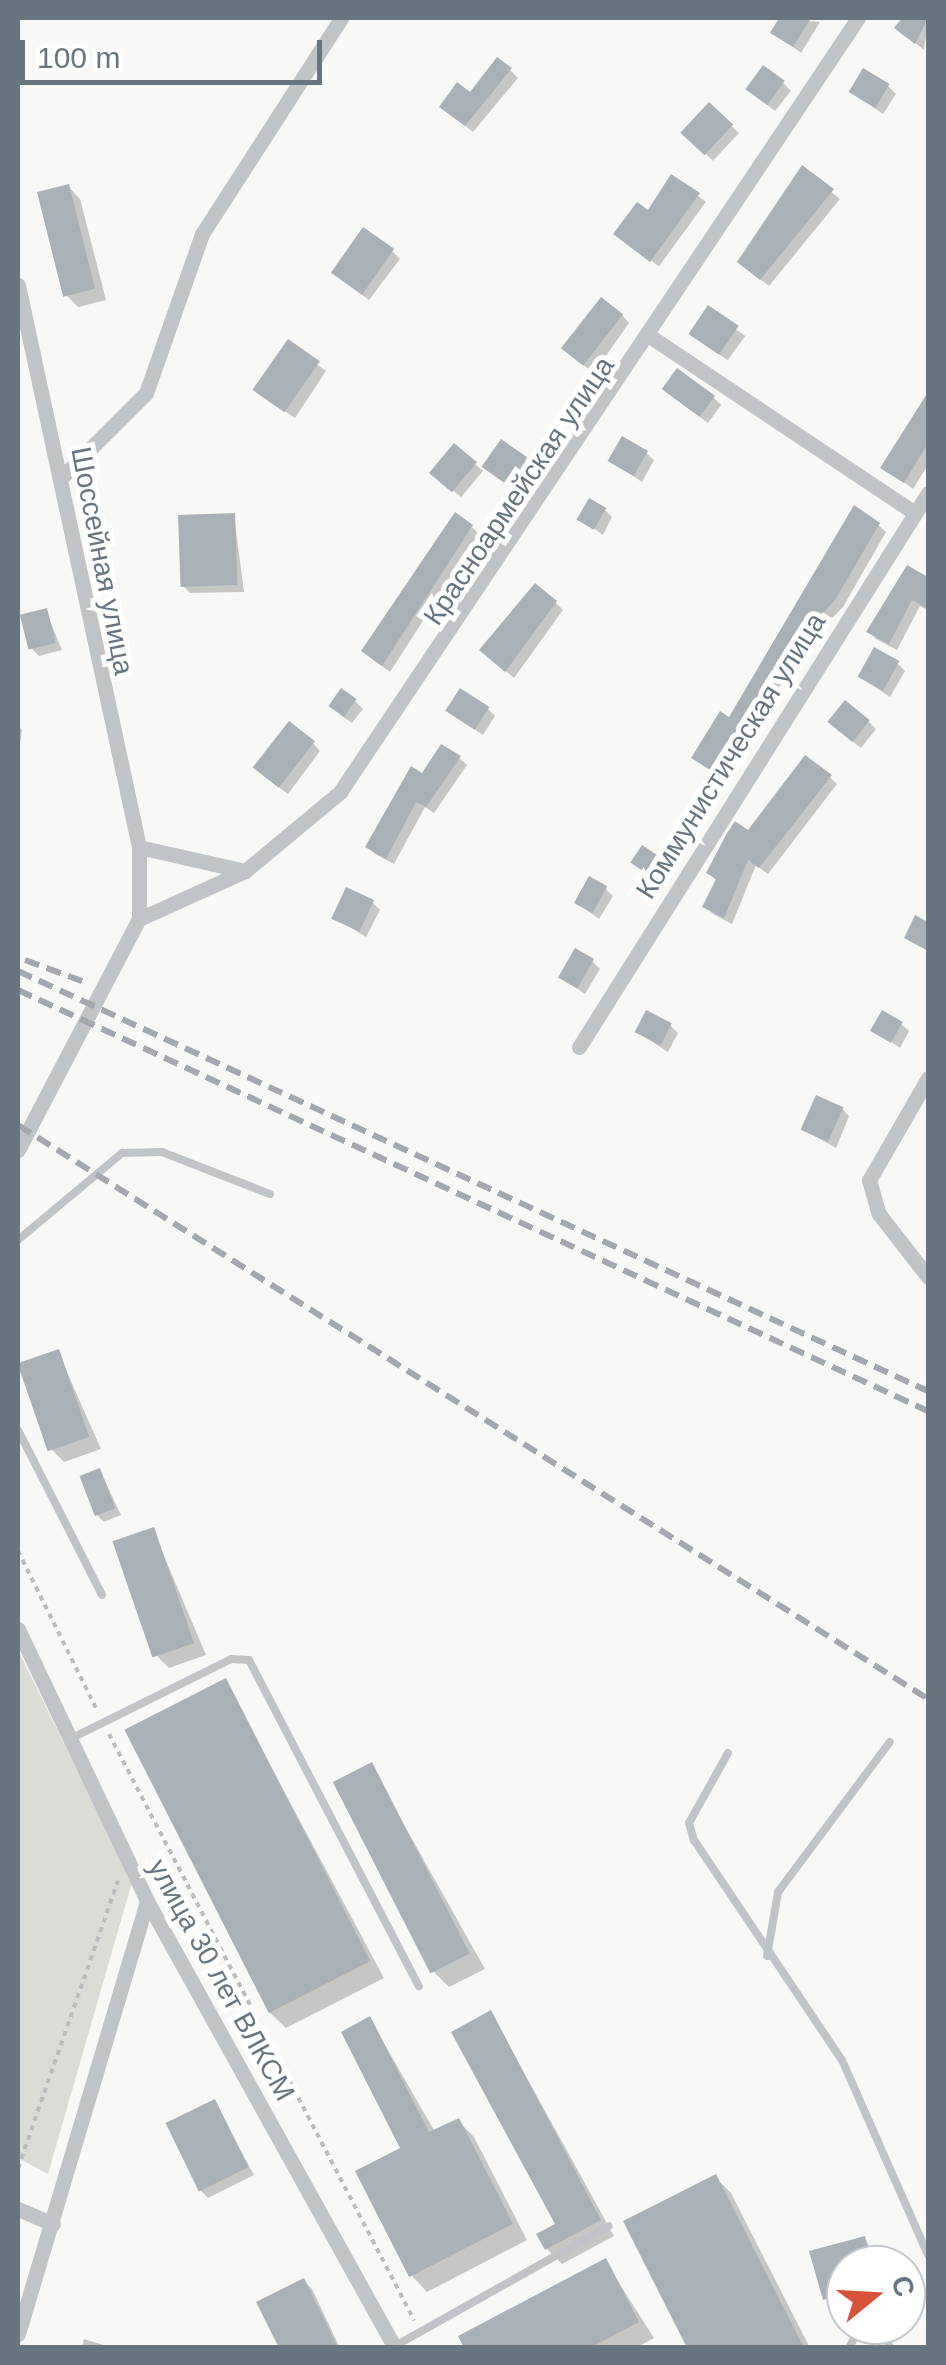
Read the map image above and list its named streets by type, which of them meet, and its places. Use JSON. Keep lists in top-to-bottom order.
{
  "streets": {
    "street": [
      "Красноармейская улица",
      "Шоссейная улица",
      "Коммунистическая улица",
      "улица 30 лет ВЛКСМ"
    ]
  },
  "crossings": [
    ["Красноармейская улица", "Шоссейная улица"]
  ],
  "scale_bar": "100 m",
  "north": "right"
}
